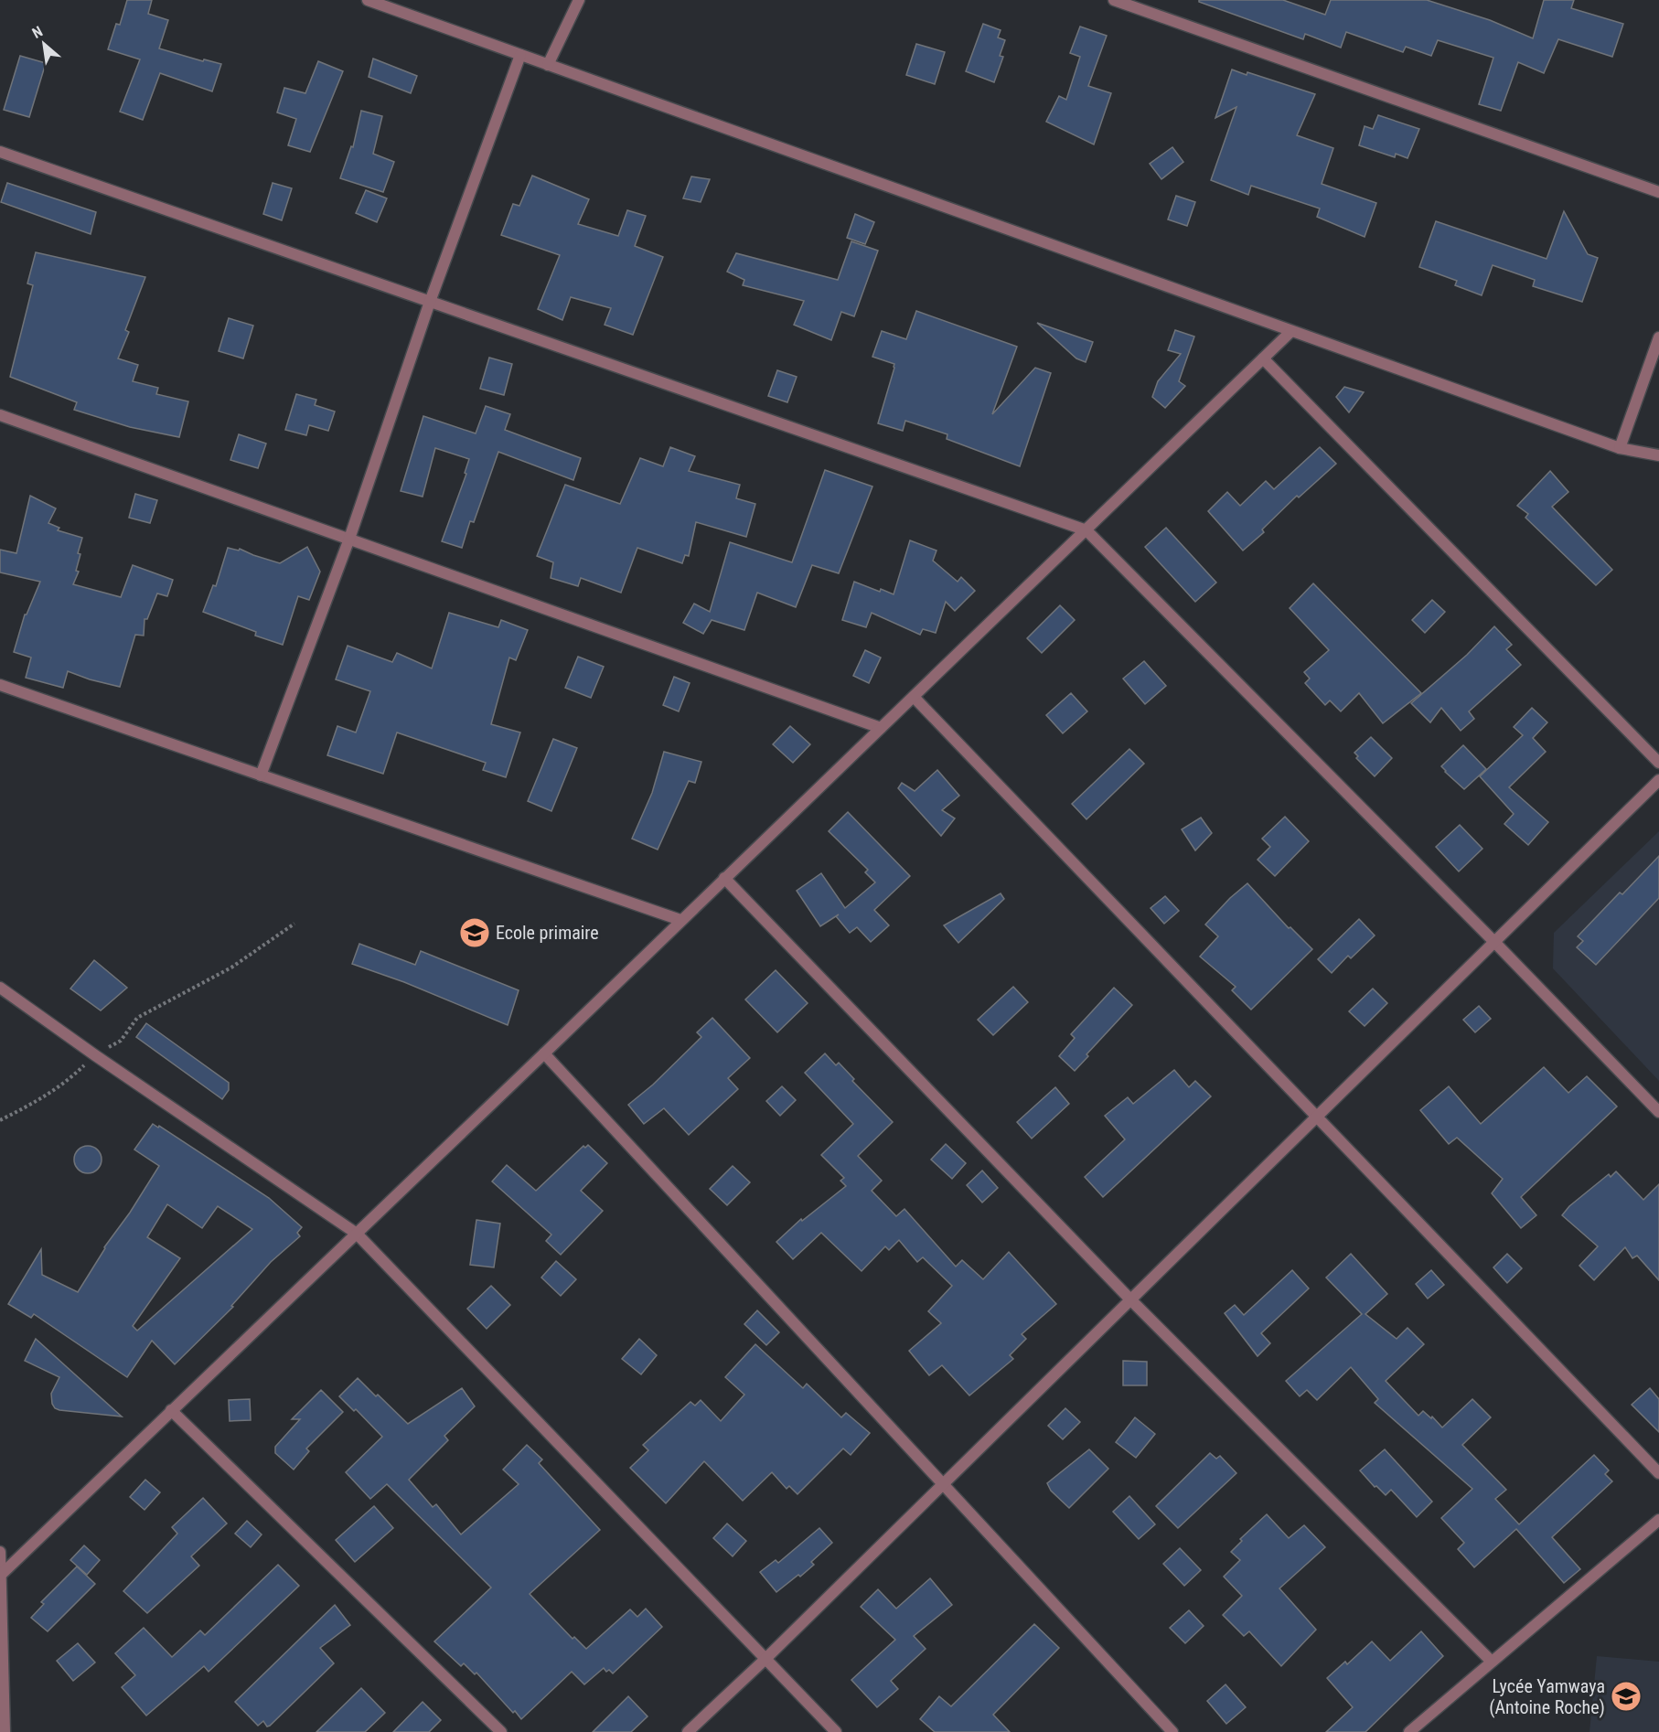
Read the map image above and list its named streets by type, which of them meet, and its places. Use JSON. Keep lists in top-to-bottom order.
{
  "places": {
    "school or university": ["Ecole primaire", "Lycée Yamwaya (Antoine Roche)"]
  },
  "north": "top left"
}
